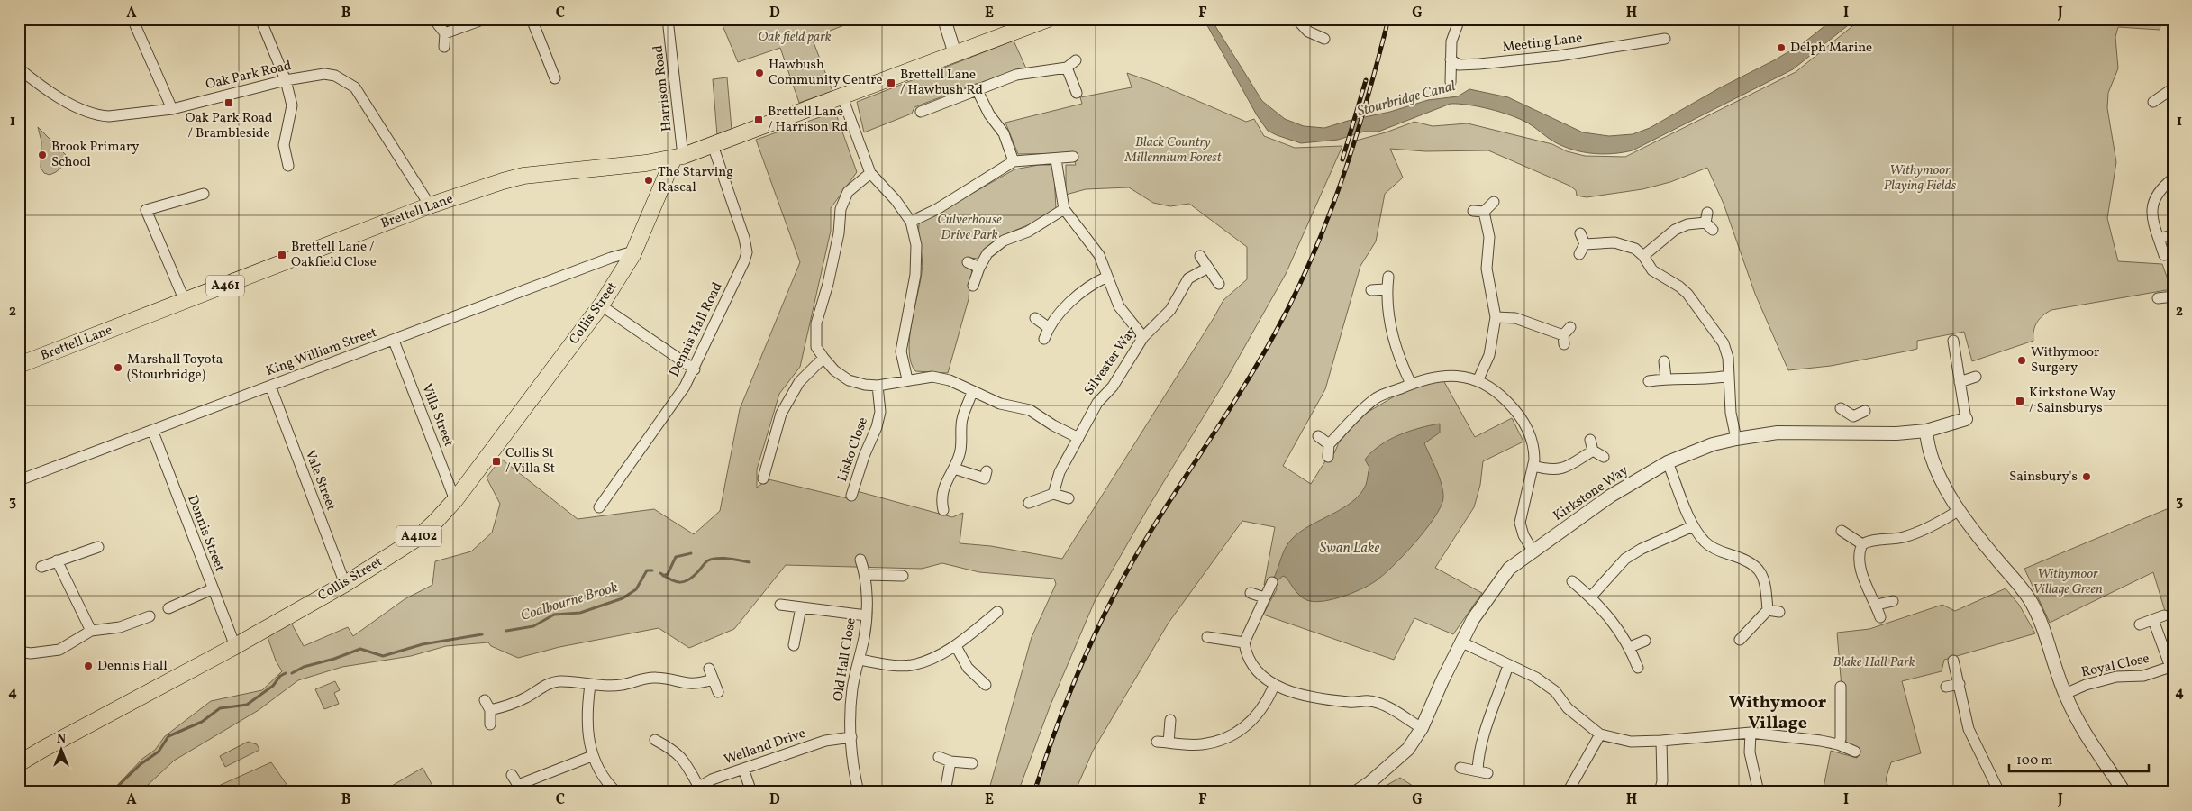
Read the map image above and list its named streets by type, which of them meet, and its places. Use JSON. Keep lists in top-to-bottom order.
{
  "streets": {
    "main road": [
      "Brettell Lane",
      "A461",
      "Collis Street",
      "A4102"
    ],
    "street": [
      "Meeting Lane",
      "Oak Park Road",
      "Harrison Road",
      "Dennis Hall Road",
      "King William Street",
      "Silvester Way",
      "Villa Street",
      "Lisko Close",
      "Vale Street",
      "Kirkstone Way",
      "Dennis Street",
      "Old Hall Close",
      "Royal Close",
      "Welland Drive"
    ]
  },
  "crossings": [
    ["Oak Park Road", "Brettell Lane"],
    ["Harrison Road", "Brettell Lane"],
    ["Harrison Road", "A461"],
    ["Harrison Road", "Collis Street"],
    ["Brettell Lane", "A461"],
    ["Brettell Lane", "Collis Street"],
    ["A461", "Collis Street"],
    ["A461", "Dennis Hall Road"],
    ["Collis Street", "King William Street"],
    ["Collis Street", "Villa Street"],
    ["Collis Street", "Vale Street"],
    ["Collis Street", "Dennis Street"],
    ["King William Street", "Villa Street"],
    ["King William Street", "Vale Street"],
    ["King William Street", "Dennis Street"],
    ["Old Hall Close", "Welland Drive"]
  ],
  "districts": ["Withymoor Village"],
  "water": ["Stourbridge Canal", "Swan Lake", "Coalbourne Brook"],
  "parks": [
    "Oak field park",
    "Black Country Millennium Forest",
    "Withymoor Playing Fields",
    "Culverhouse Drive Park",
    "Withymoor Village Green",
    "Blake Hall Park"
  ],
  "places": {
    "other": [
      "Delph Marine",
      "Hawbush Community Centre",
      "Brook Primary School",
      "The Starving Rascal",
      "Withymoor Surgery",
      "Marshall Toyota (Stourbridge)",
      "Sainsbury's",
      "Dennis Hall"
    ],
    "transit": [
      "Brettell Lane / Hawbush Rd",
      "Oak Park Road / Brambleside",
      "Brettell Lane / Harrison Rd",
      "Brettell Lane / Oakfield Close",
      "Kirkstone Way / Sainsburys",
      "Collis St / Villa St"
    ]
  },
  "scale_bar": "100 m",
  "north": "top",
  "grid": {
    "columns": [
      "A",
      "B",
      "C",
      "D",
      "E",
      "F",
      "G",
      "H",
      "I",
      "J"
    ],
    "rows": [
      "1",
      "2",
      "3",
      "4"
    ]
  }
}
